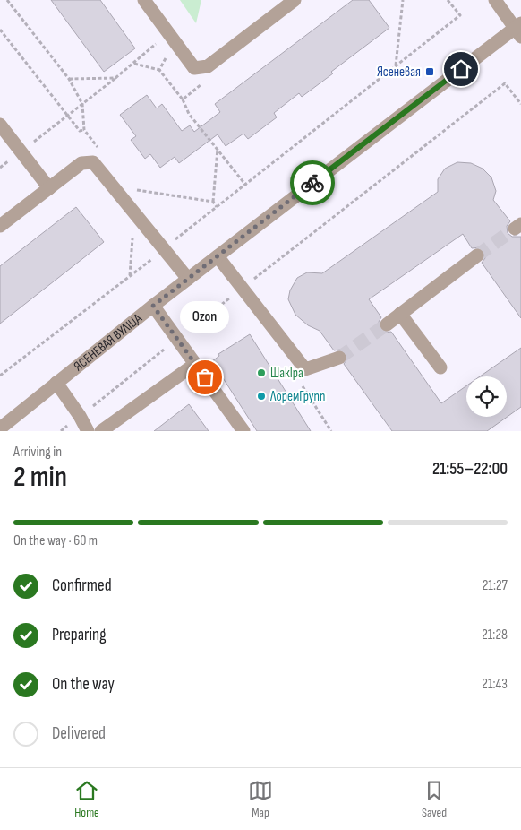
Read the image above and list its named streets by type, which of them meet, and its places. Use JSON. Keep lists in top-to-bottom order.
{
  "streets": {
    "street": ["ЯСЕНЕВАЯ ВУЛІЦА"]
  },
  "places": {
    "transit": ["Ясеневая"],
    "other": ["ШакІра", "Ozon", "ЛоремГрупп"]
  },
  "page": {
    "bubble": "Ozon",
    "heading": ["2 min", "Arriving in", "21:55–22:00"],
    "bar": "On the way · 60 m",
    "list": [
      ["Confirmed", "21:27"],
      ["Preparing", "21:28"],
      ["On the way", "21:43"],
      "Delivered"
    ],
    "tabs": ["Home", "Map", "Saved"]
  }
}
